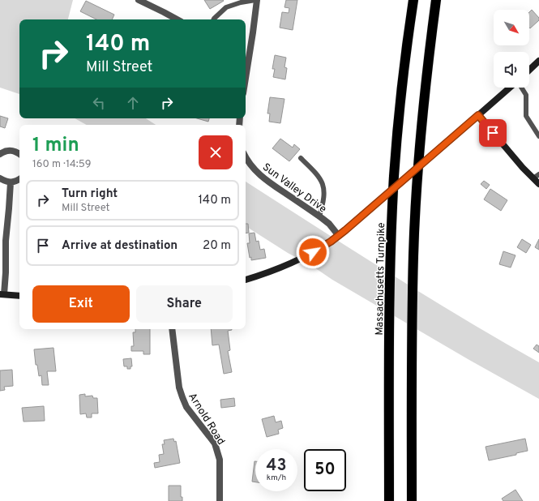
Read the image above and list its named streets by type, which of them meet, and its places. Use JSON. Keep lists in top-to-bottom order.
{
  "streets": {
    "highway": ["Massachusetts Turnpike"],
    "street": ["Sun Valley Drive", "Arnold Road"]
  },
  "north": "bottom right",
  "page": {
    "turn": ["140 m", "Mill Street"],
    "heading": ["1 min", "160 m · 14:59"],
    "list": [
      {
        "name": "Turn right",
        "note": "Mill Street",
        "value": "140 m"
      },
      {
        "name": "Arrive at destination",
        "value": "20 m"
      }
    ],
    "buttons": ["Exit", "Share"],
    "speed": "43 km/h",
    "limit": "50"
  }
}
